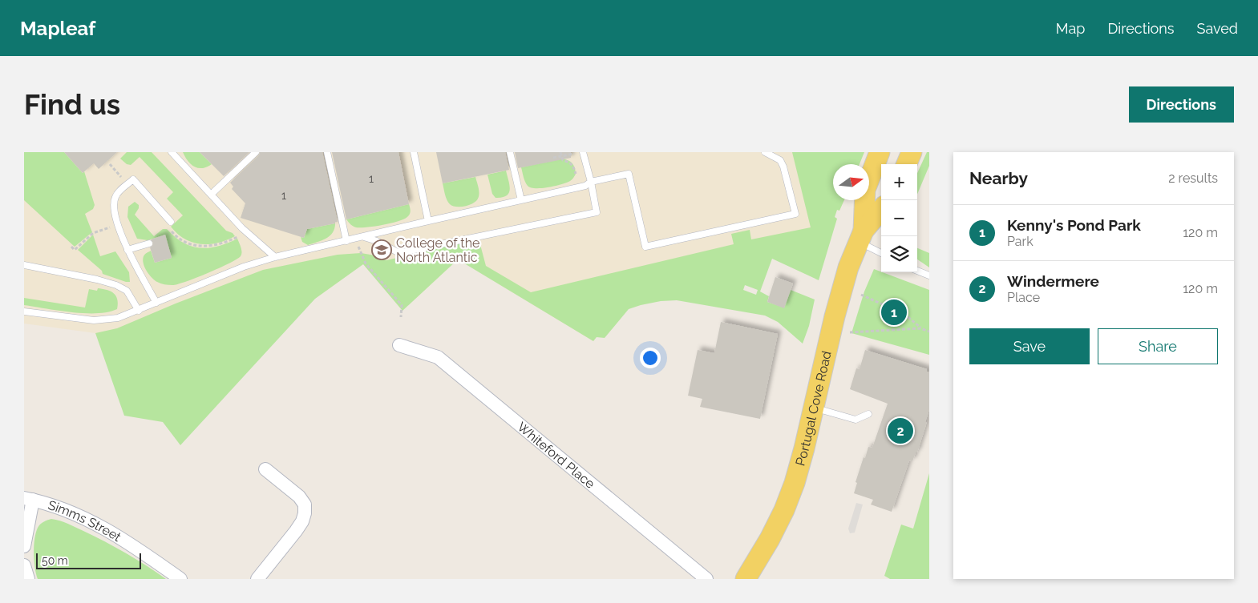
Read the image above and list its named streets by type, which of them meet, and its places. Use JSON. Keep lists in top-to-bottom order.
{
  "streets": {
    "main road": ["Portugal Cove Road"],
    "street": ["Whiteford Place", "Simms Street"]
  },
  "places": {
    "school or university": ["College of the North Atlantic"]
  },
  "house_numbers": ["1", "1"],
  "scale_bar": "50 m",
  "north": "right",
  "page": {
    "header": "Mapleaf",
    "nav": ["Map", "Directions", "Saved"],
    "buttons": [
      "Directions",
      ["Save", "Share"]
    ],
    "title": "Find us",
    "heading": ["Nearby", "2 results"],
    "map_buttons": ["+", "−"],
    "list": [
      {
        "mark": "1",
        "name": "Kenny's Pond Park",
        "note": "Park",
        "value": "120 m"
      },
      {
        "mark": "2",
        "name": "Windermere",
        "note": "Place",
        "value": "120 m"
      }
    ],
    "pins": ["1", "2"],
    "scale": "50 m"
  }
}
